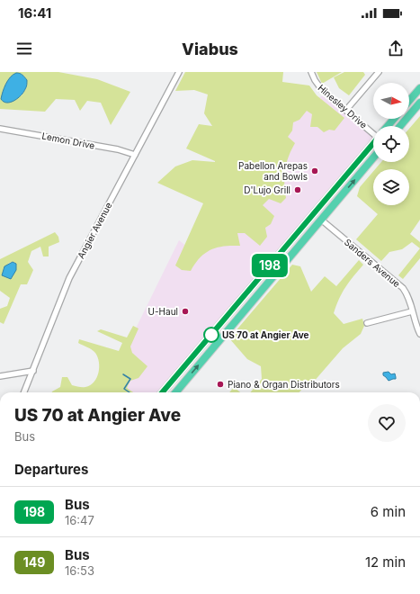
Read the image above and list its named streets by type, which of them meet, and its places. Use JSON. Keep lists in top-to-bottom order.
{
  "streets": {
    "street": [
      "Hinesley Drive",
      "Lemon Drive",
      "Angier Avenue",
      "Sanders Avenue"
    ]
  },
  "crossings": [
    ["Lemon Drive", "Angier Avenue"]
  ],
  "places": [
    "Pabellon Arepas and Bowls",
    "D'Lujo Grill",
    "U-Haul",
    "US 70 at Angier Ave",
    "Piano & Organ Distributors"
  ],
  "lines": ["bus line 198"],
  "north": "right",
  "page": {
    "status": "16:41",
    "header": "Viabus",
    "on_map": "198",
    "heading": [
      ["US 70 at Angier Ave", "Bus"],
      "Departures"
    ],
    "list": [
      {
        "mark": "198",
        "name": "Bus",
        "note": "16:47",
        "value": "6 min"
      },
      {
        "mark": "149",
        "name": "Bus",
        "note": "16:53",
        "value": "12 min"
      }
    ]
  }
}
